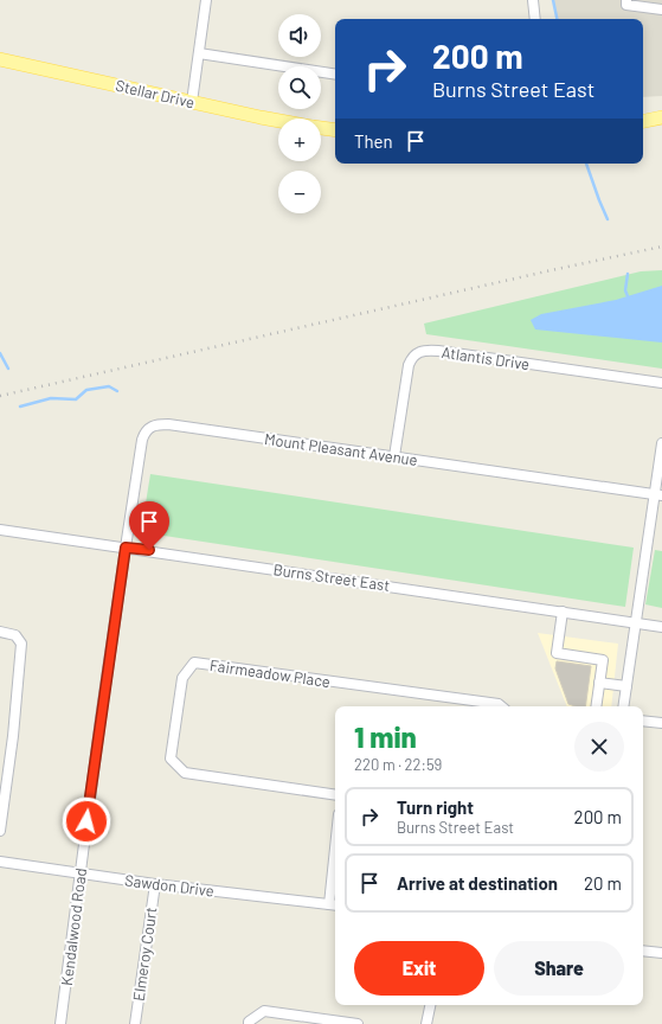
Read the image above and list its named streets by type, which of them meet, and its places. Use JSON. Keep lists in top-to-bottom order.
{
  "streets": {
    "main road": ["Stellar Drive"],
    "street": [
      "Atlantis Drive",
      "Mount Pleasant Avenue",
      "Burns Street East",
      "Fairmeadow Place",
      "Sawdon Drive",
      "Kendalwood Road",
      "Elmeroy Court"
    ]
  },
  "crossings": [
    ["Atlantis Drive", "Mount Pleasant Avenue"],
    ["Mount Pleasant Avenue", "Burns Street East"],
    ["Mount Pleasant Avenue", "Kendalwood Road"],
    ["Burns Street East", "Kendalwood Road"],
    ["Sawdon Drive", "Kendalwood Road"],
    ["Sawdon Drive", "Elmeroy Court"]
  ],
  "page": {
    "map_buttons": ["+", "−"],
    "turn": ["200 m", "Burns Street East"],
    "then": "Then",
    "heading": ["1 min", "220 m · 22:59"],
    "list": [
      {
        "name": "Turn right",
        "note": "Burns Street East",
        "value": "200 m"
      },
      {
        "name": "Arrive at destination",
        "value": "20 m"
      }
    ],
    "buttons": ["Exit", "Share"]
  }
}
